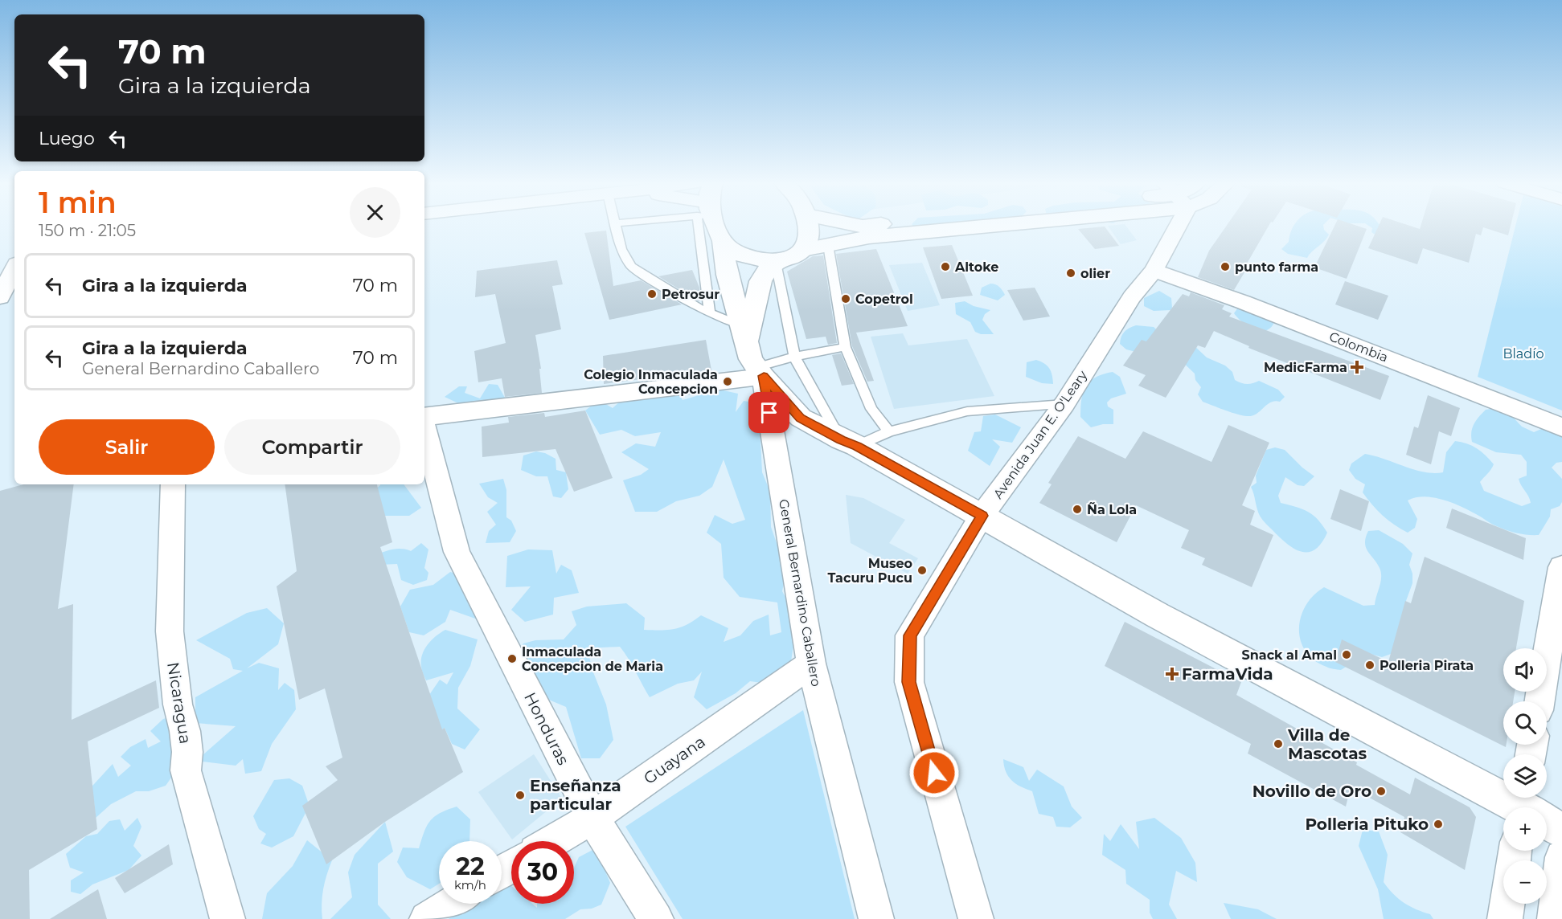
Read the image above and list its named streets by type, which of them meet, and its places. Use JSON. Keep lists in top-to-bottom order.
{
  "streets": {
    "street": [
      "Colombia",
      "Avenida Juan E. O'Leary",
      "General Bernardino Caballero",
      "Nicaragua",
      "Honduras",
      "Guayana"
    ]
  },
  "crossings": [
    ["Colombia", "Avenida Juan E. O'Leary"],
    ["General Bernardino Caballero", "Guayana"],
    ["Honduras", "Guayana"]
  ],
  "parks": ["Bladío"],
  "places": {
    "other": [
      "Altoke",
      "punto farma",
      "olier",
      "Petrosur",
      "Copetrol",
      "Colegio Inmaculada Concepcion",
      "Ña Lola",
      "Museo Tacuru Pucu",
      "Snack al Amal",
      "Inmaculada Concepcion de Maria",
      "Polleria Pirata",
      "Villa de Mascotas",
      "Novillo de Oro",
      "Enseñanza particular",
      "Polleria Pituko"
    ],
    "health": ["MedicFarma", "FarmaVida"]
  },
  "page": {
    "turn": ["70 m", "Gira a la izquierda"],
    "then": "Luego",
    "heading": ["1 min", "150 m · 21:05"],
    "list": [
      {
        "name": "Gira a la izquierda",
        "value": "70 m"
      },
      {
        "name": "Gira a la izquierda",
        "note": "General Bernardino Caballero",
        "value": "70 m"
      }
    ],
    "buttons": ["Salir", "Compartir"],
    "map_buttons": ["+", "−"],
    "speed": "22 km/h",
    "limit": "30"
  }
}
